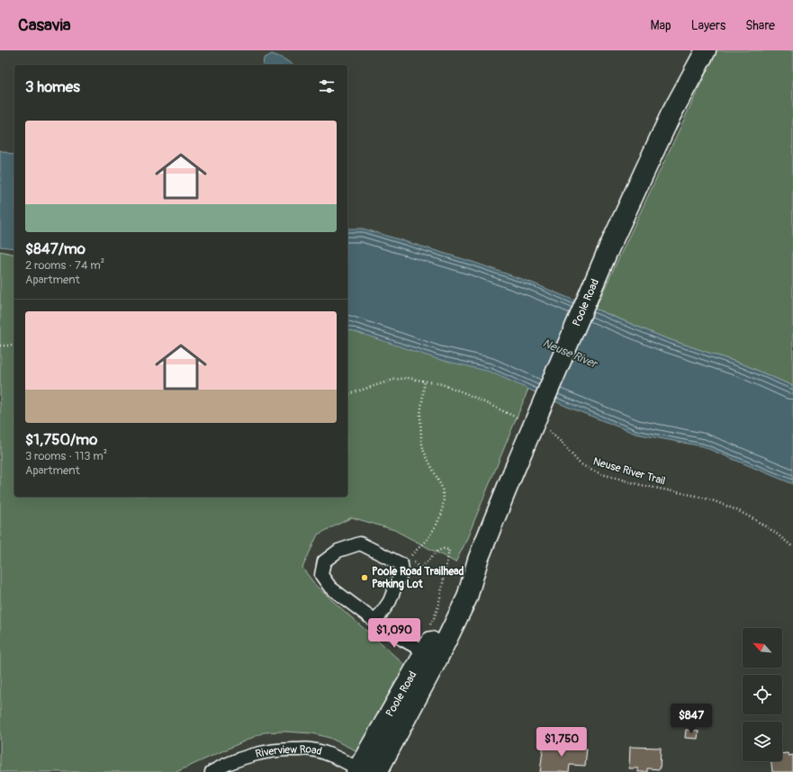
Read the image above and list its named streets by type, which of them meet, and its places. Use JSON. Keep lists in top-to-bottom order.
{
  "streets": {
    "main road": ["Poole Road"],
    "street": ["Riverview Road"],
    "path": ["Neuse River Trail"]
  },
  "crossings": [
    ["Poole Road", "Riverview Road"]
  ],
  "water": ["Neuse River"],
  "places": ["Poole Road Trailhead Parking Lot"],
  "north": "top left",
  "page": {
    "header": "Casavia",
    "nav": ["Map", "Layers", "Share"],
    "heading": "3 homes",
    "list": [
      {
        "name": "$847/mo",
        "note": "2 rooms · 74 m² · Apartment"
      },
      {
        "name": "$1,750/mo",
        "note": "3 rooms · 113 m² · Apartment"
      }
    ],
    "price": ["$1,090", "$847", "$1,750"]
  }
}
